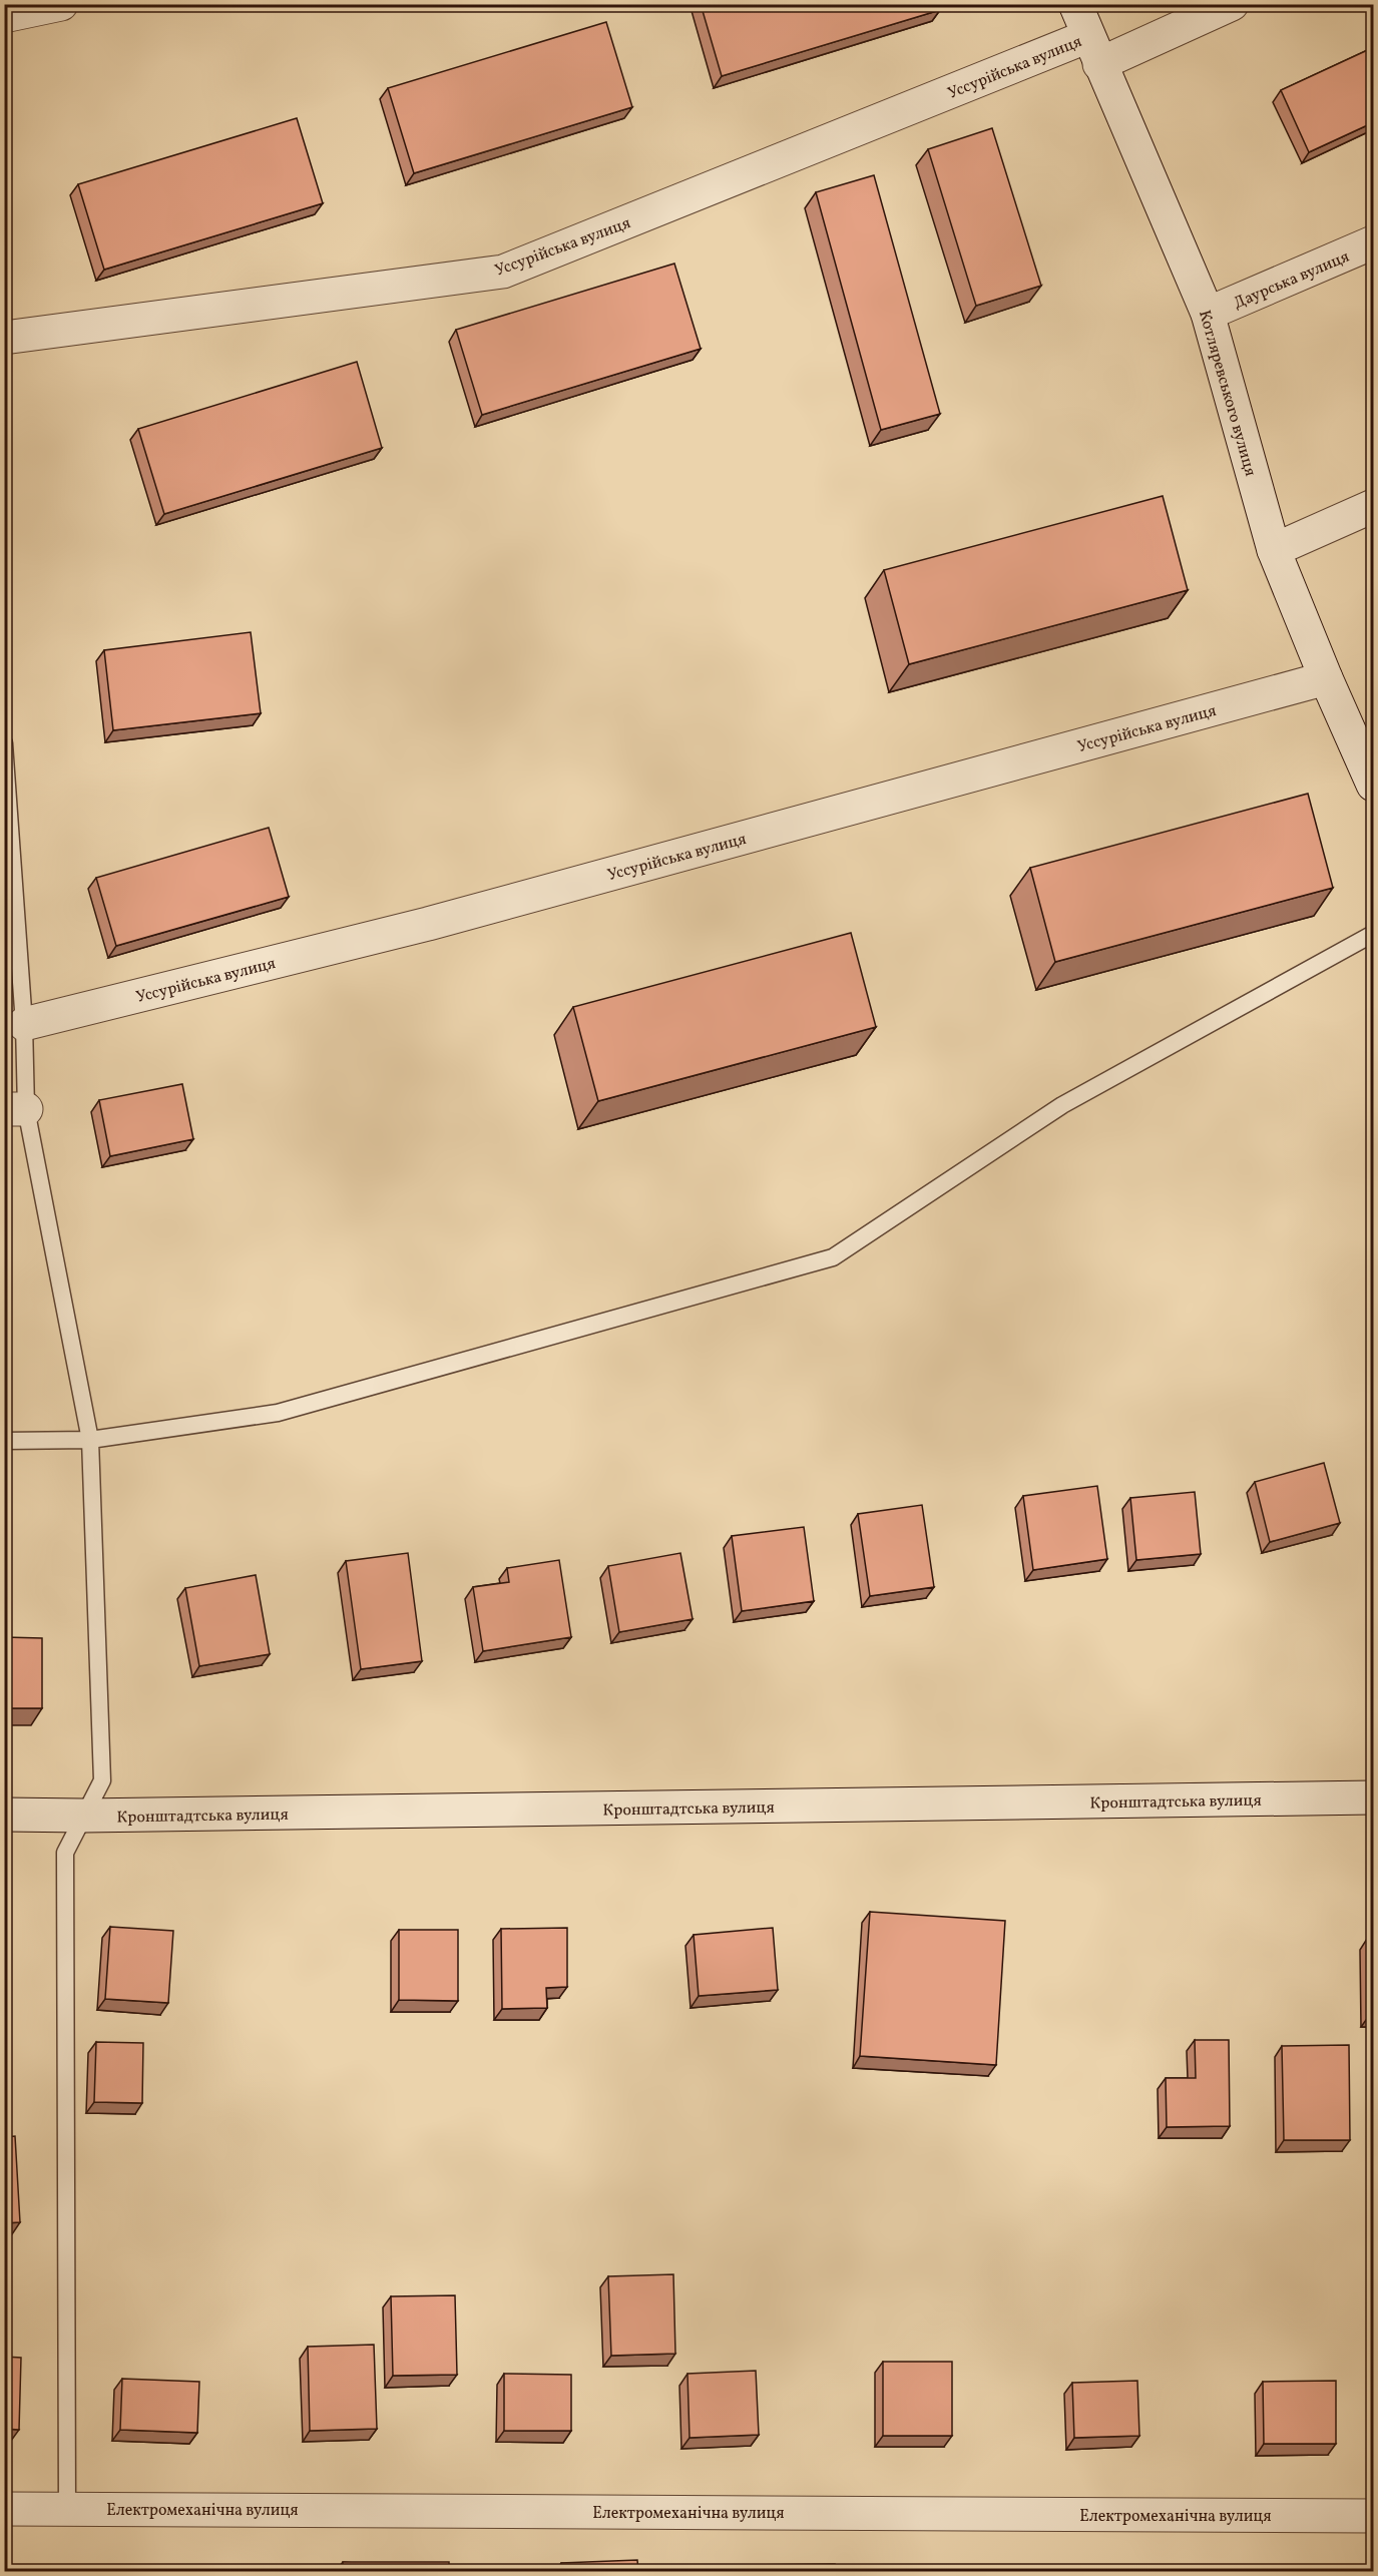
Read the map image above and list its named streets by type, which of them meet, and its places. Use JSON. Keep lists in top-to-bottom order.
{
  "streets": {
    "street": [
      "Уссурійська вулиця",
      "Даурська вулиця",
      "Котляревського вулиця",
      "Кронштадтська вулиця",
      "Електромеханічна вулиця"
    ]
  },
  "crossings": [
    ["Уссурійська вулиця", "Котляревського вулиця"],
    ["Даурська вулиця", "Котляревського вулиця"]
  ]
}
